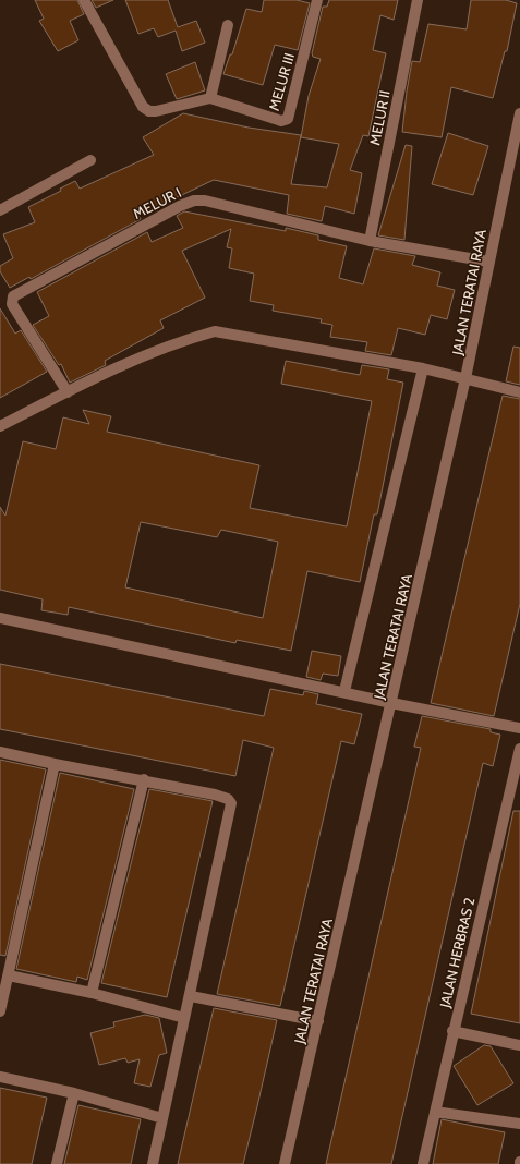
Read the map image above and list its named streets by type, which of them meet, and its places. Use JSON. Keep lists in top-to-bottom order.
{
  "streets": {
    "street": [
      "MELUR III",
      "MELUR II",
      "MELUR I",
      "JALAN TERATAI RAYA",
      "JALAN HERBRAS 2"
    ]
  },
  "crossings": [
    ["MELUR II", "MELUR I"],
    ["MELUR I", "JALAN TERATAI RAYA"]
  ]
}
